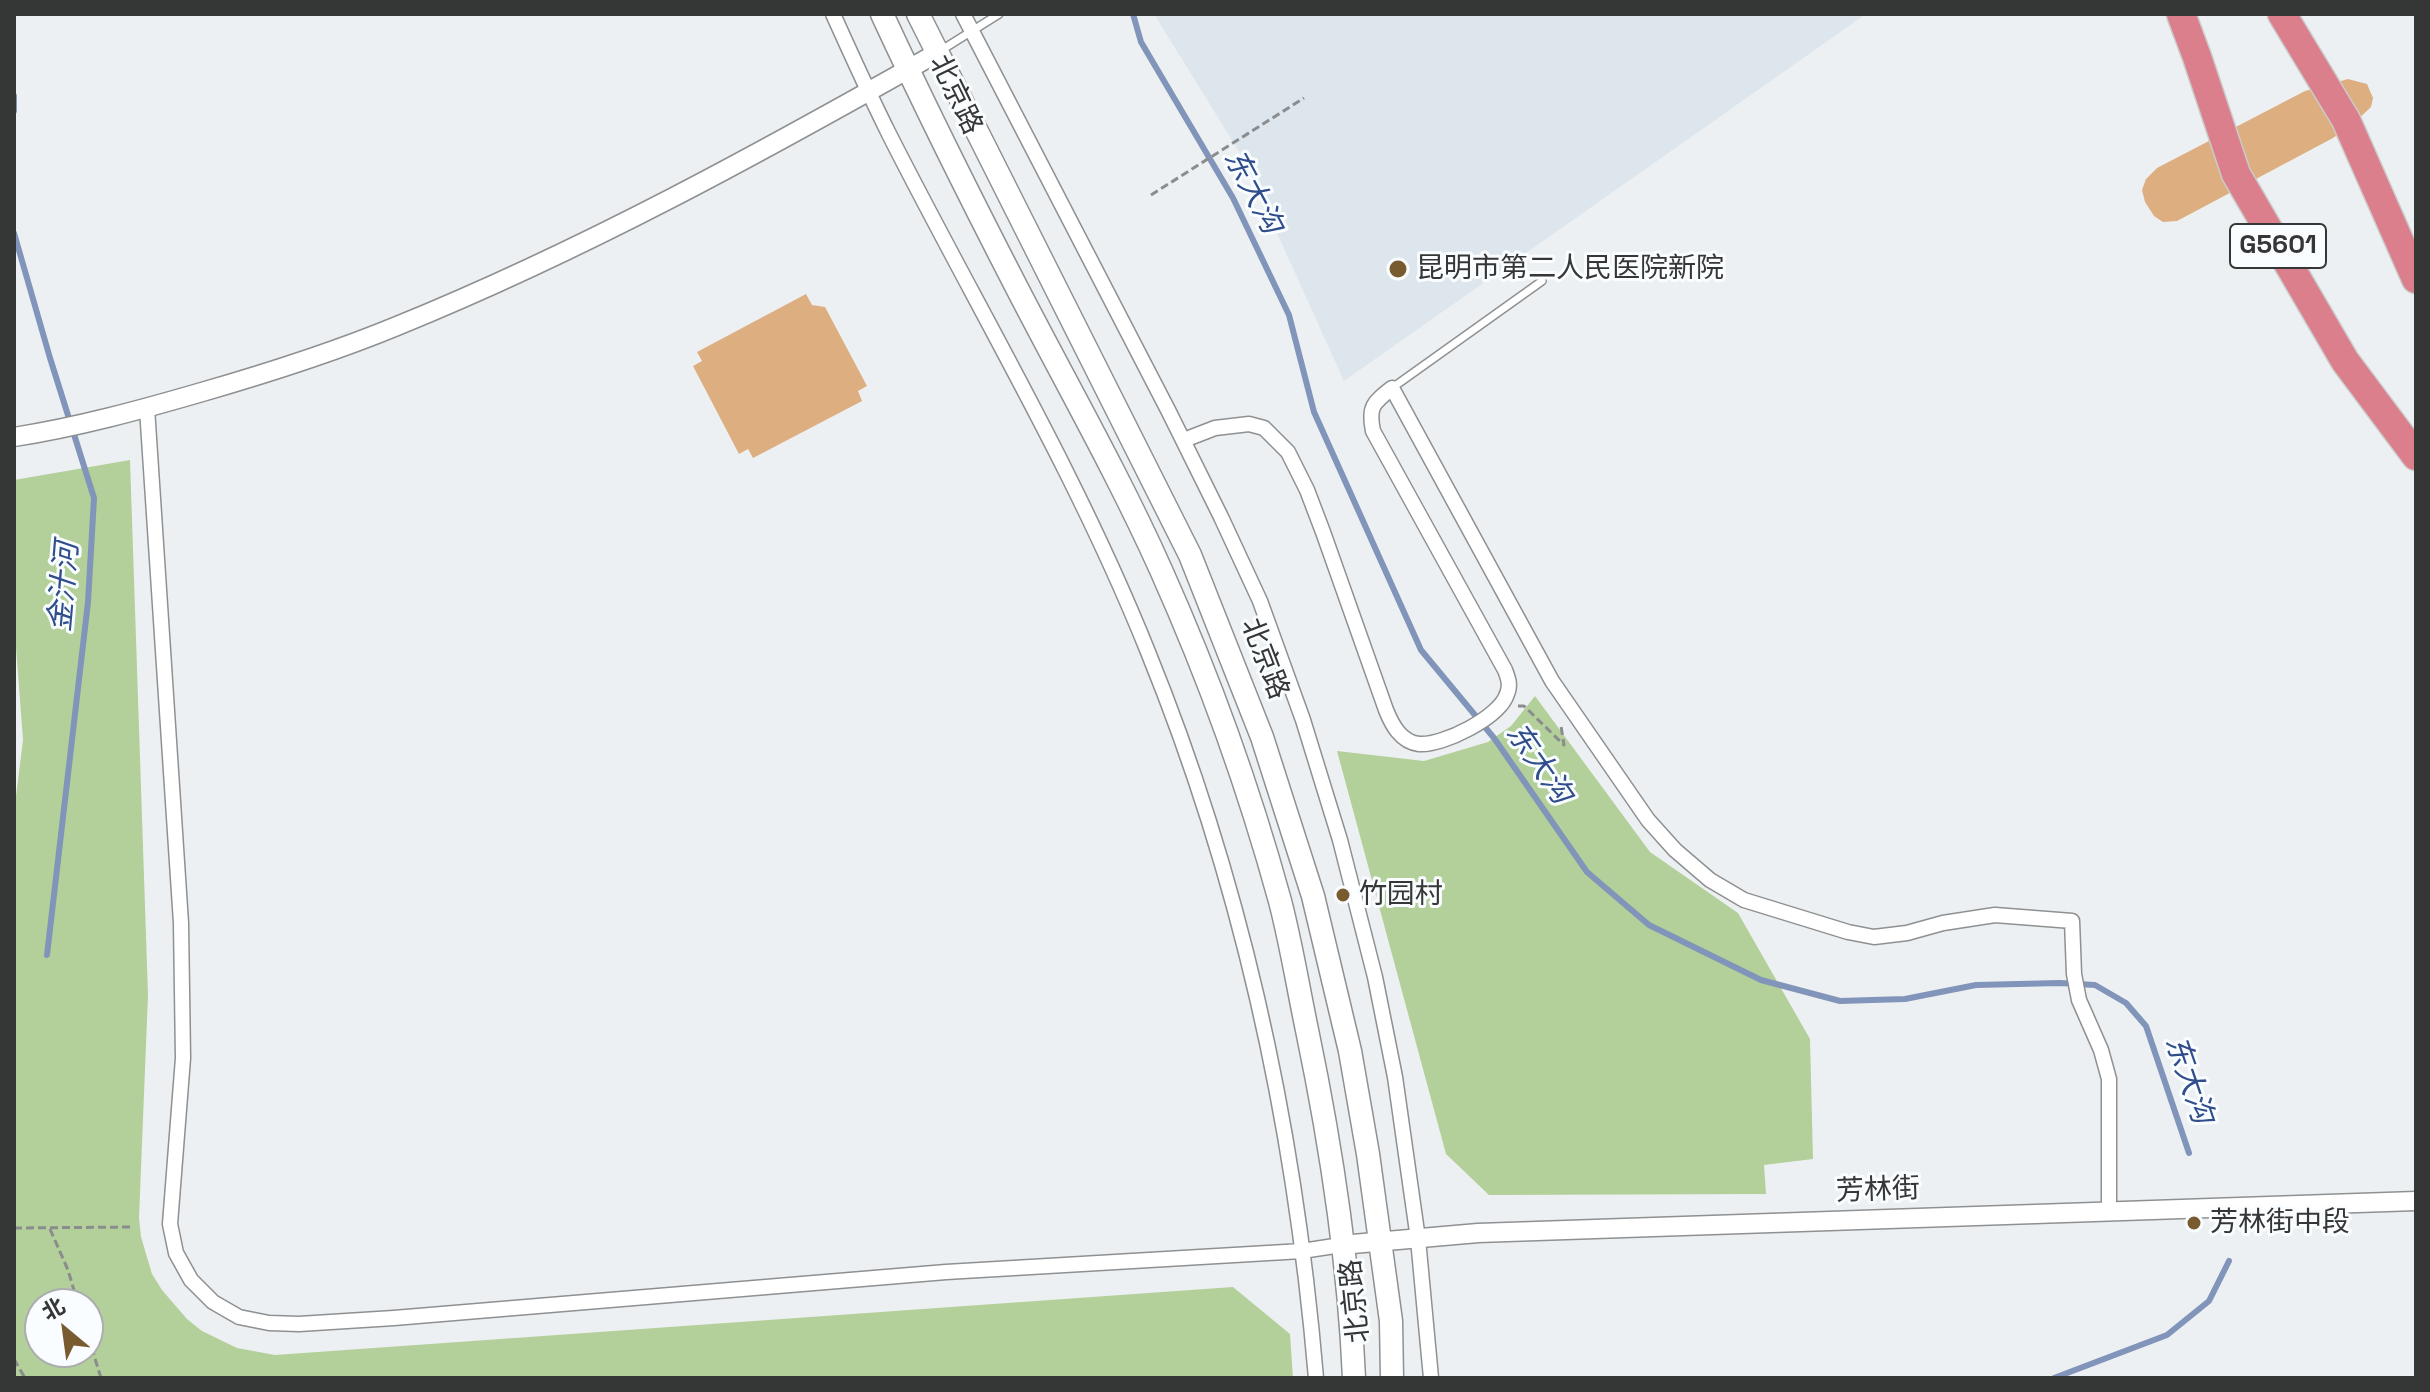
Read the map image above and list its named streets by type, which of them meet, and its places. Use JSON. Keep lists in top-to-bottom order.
{
  "streets": {
    "highway": ["G5601"],
    "main road": ["北京路"],
    "street": ["芳林街"]
  },
  "crossings": [
    ["北京路", "芳林街"]
  ],
  "water": ["东大沟", "金汁河"],
  "places": ["昆明市第二人民医院新院", "竹园村", "芳林街中段"],
  "north": "top left"
}
